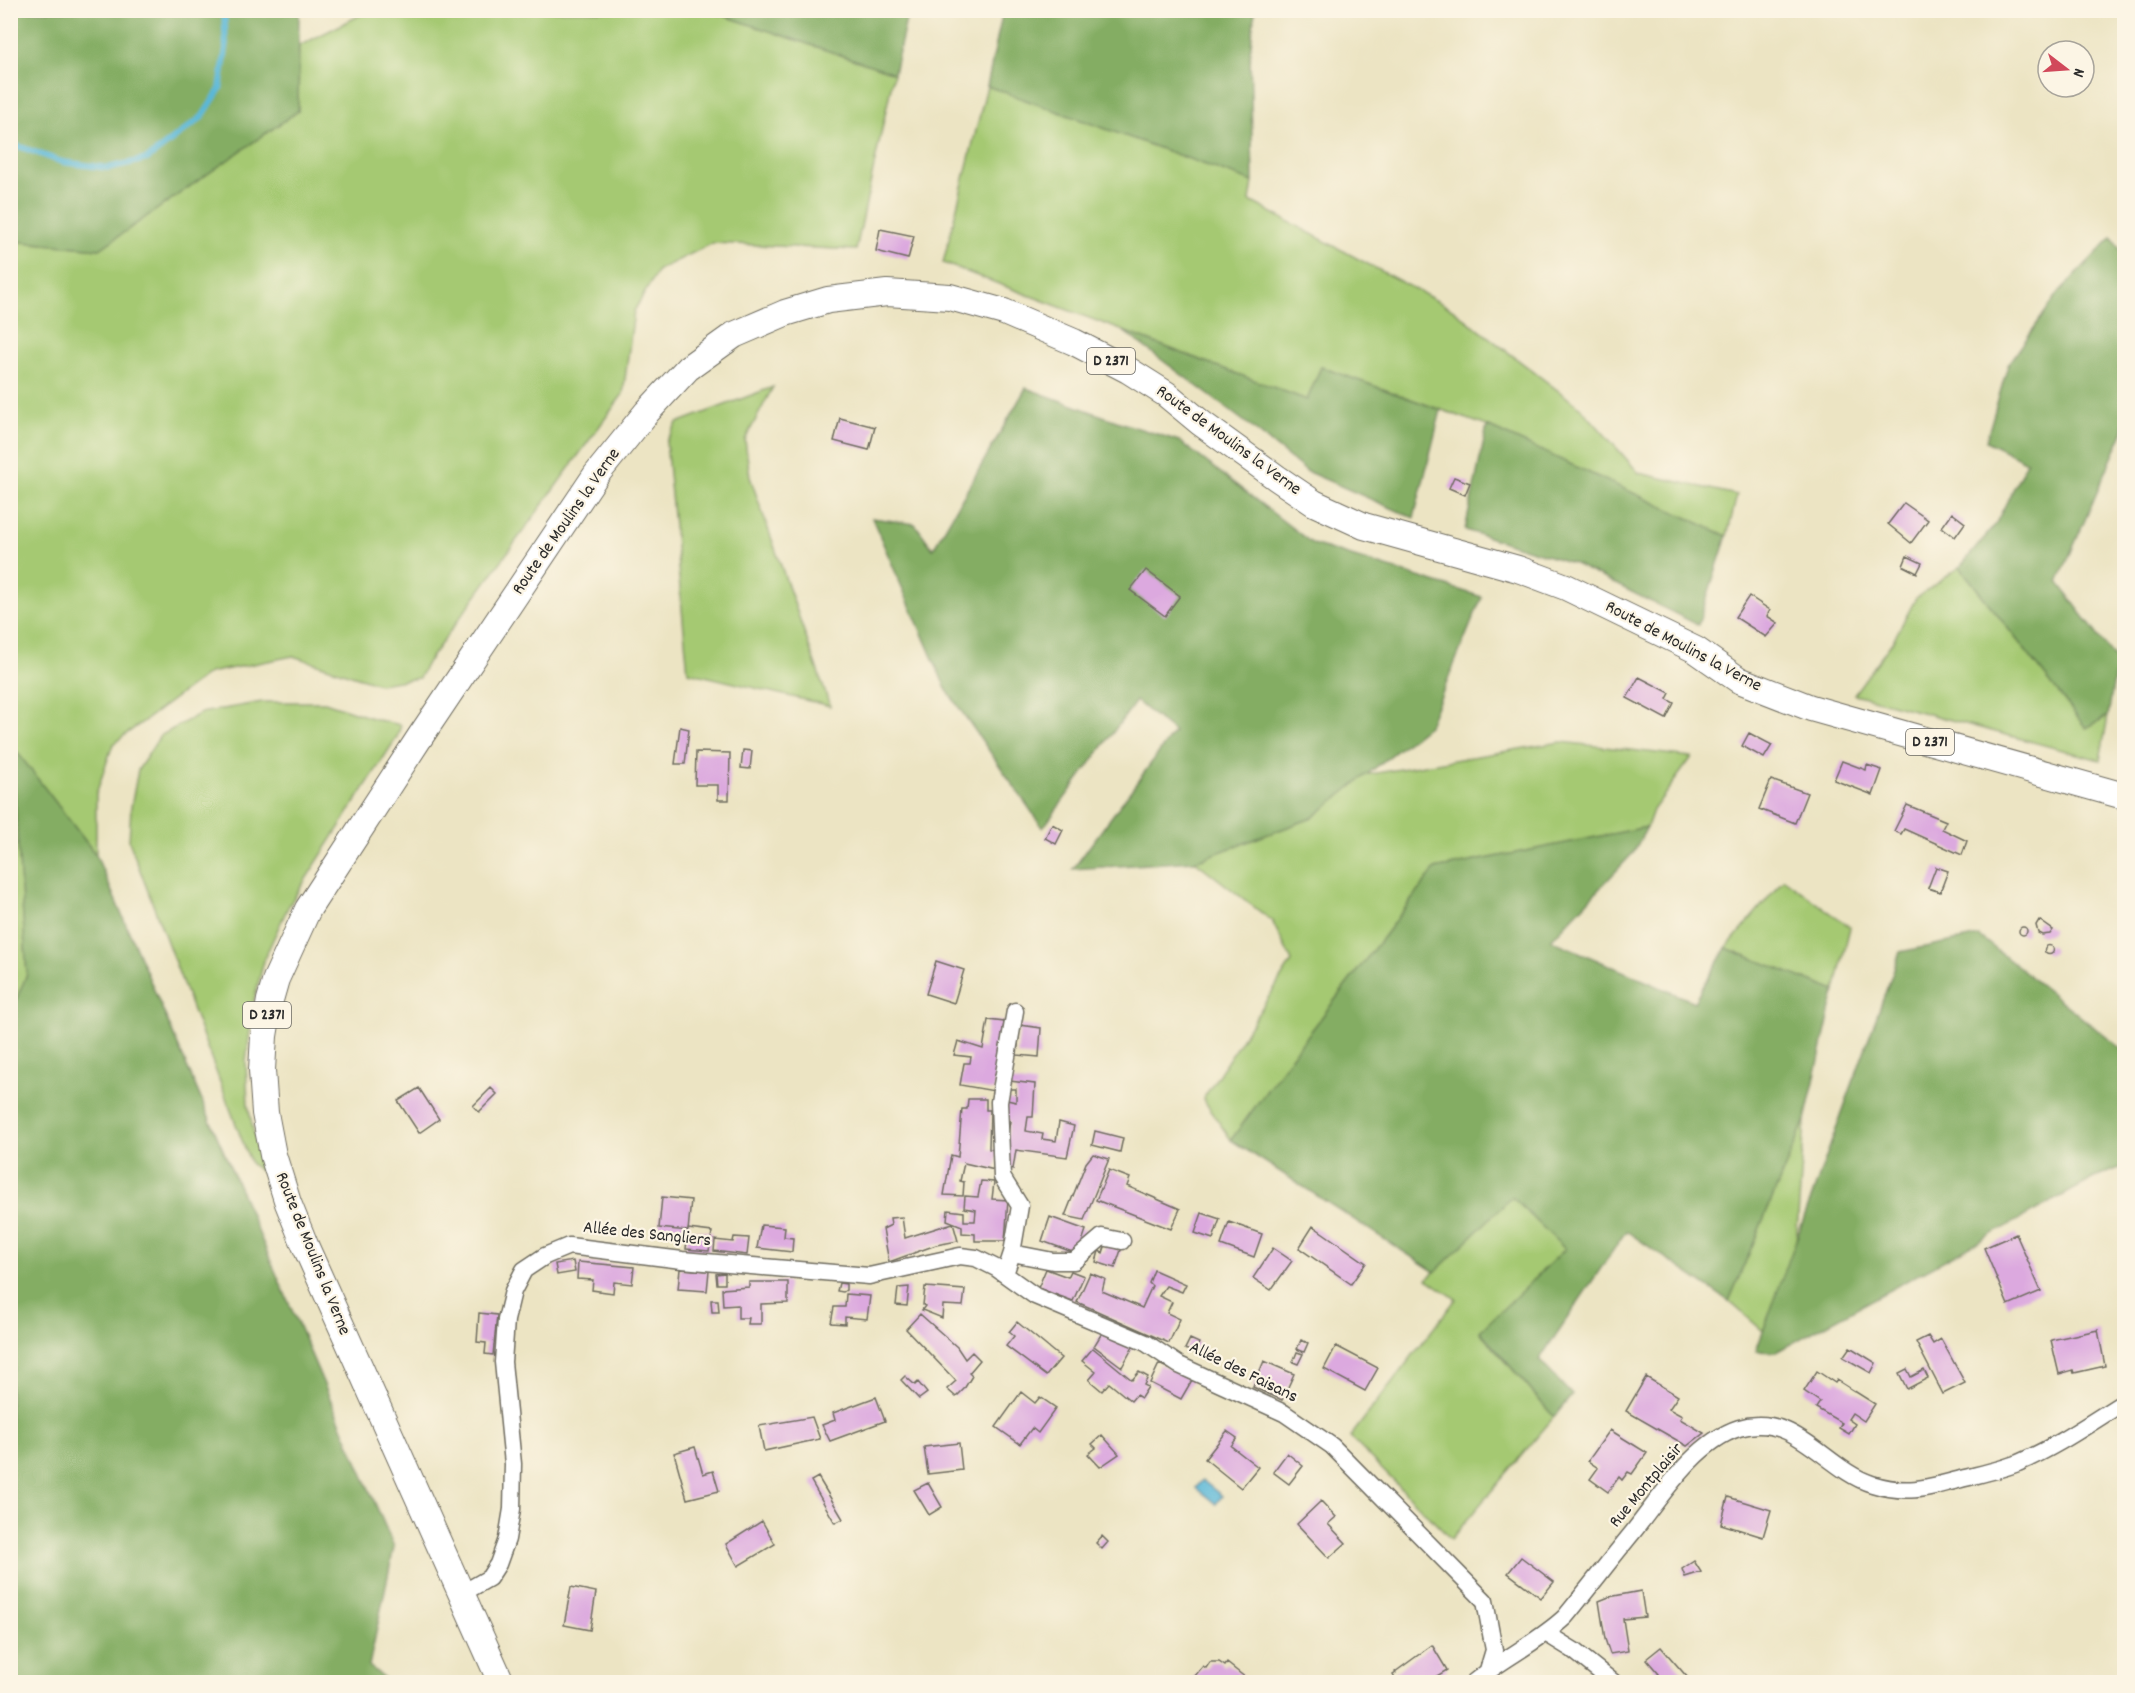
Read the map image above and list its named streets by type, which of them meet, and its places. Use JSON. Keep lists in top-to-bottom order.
{
  "streets": {
    "main road": ["D 2371", "Route de Moulins la Verne"],
    "street": ["Allée des Sangliers", "Allée des Faisans", "Rue Montplaisir"]
  },
  "crossings": [
    ["Route de Moulins la Verne", "Allée des Sangliers"],
    ["Allée des Sangliers", "Allée des Faisans"],
    ["Allée des Faisans", "Rue Montplaisir"]
  ],
  "north": "right"
}
